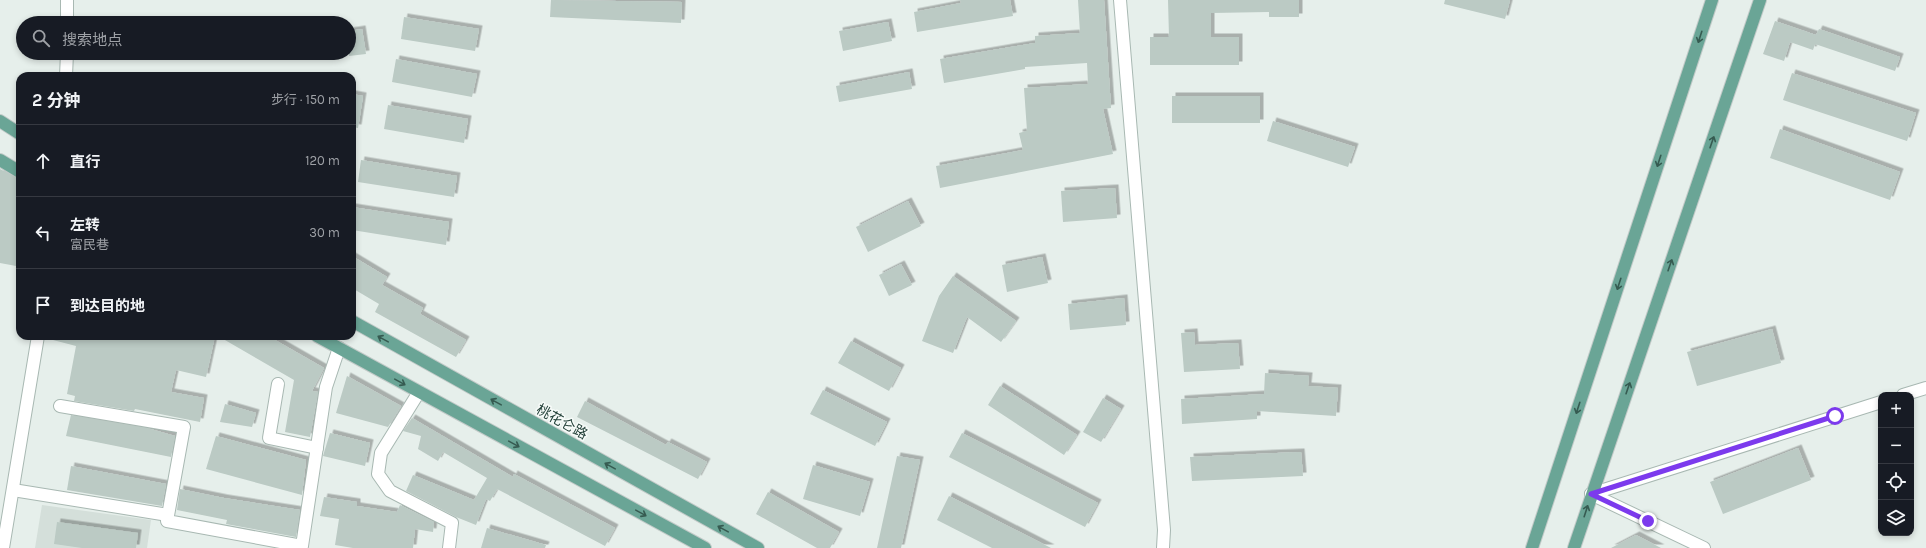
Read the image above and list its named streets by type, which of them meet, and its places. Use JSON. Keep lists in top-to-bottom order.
{
  "streets": {
    "main road": ["桃花仑路"]
  },
  "page": {
    "search": "搜索地点",
    "heading": ["2 分钟", "步行 · 150 m"],
    "list": [
      ["直行", "120 m"],
      ["左转", "富民巷", "30 m"],
      "到达目的地"
    ],
    "map_buttons": ["+", "−"]
  }
}
